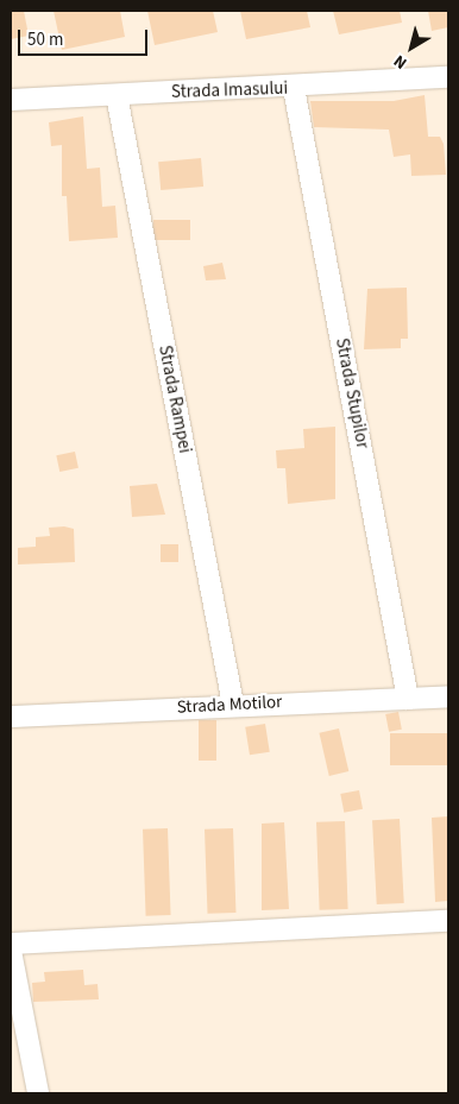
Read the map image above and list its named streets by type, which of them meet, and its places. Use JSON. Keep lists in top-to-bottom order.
{
  "streets": {
    "street": [
      "Strada Imasului",
      "Strada Stupilor",
      "Strada Rampei",
      "Strada Motilor"
    ]
  },
  "crossings": [
    ["Strada Imasului", "Strada Stupilor"],
    ["Strada Imasului", "Strada Rampei"],
    ["Strada Stupilor", "Strada Motilor"],
    ["Strada Rampei", "Strada Motilor"]
  ],
  "scale_bar": "50 m",
  "north": "bottom left"
}
